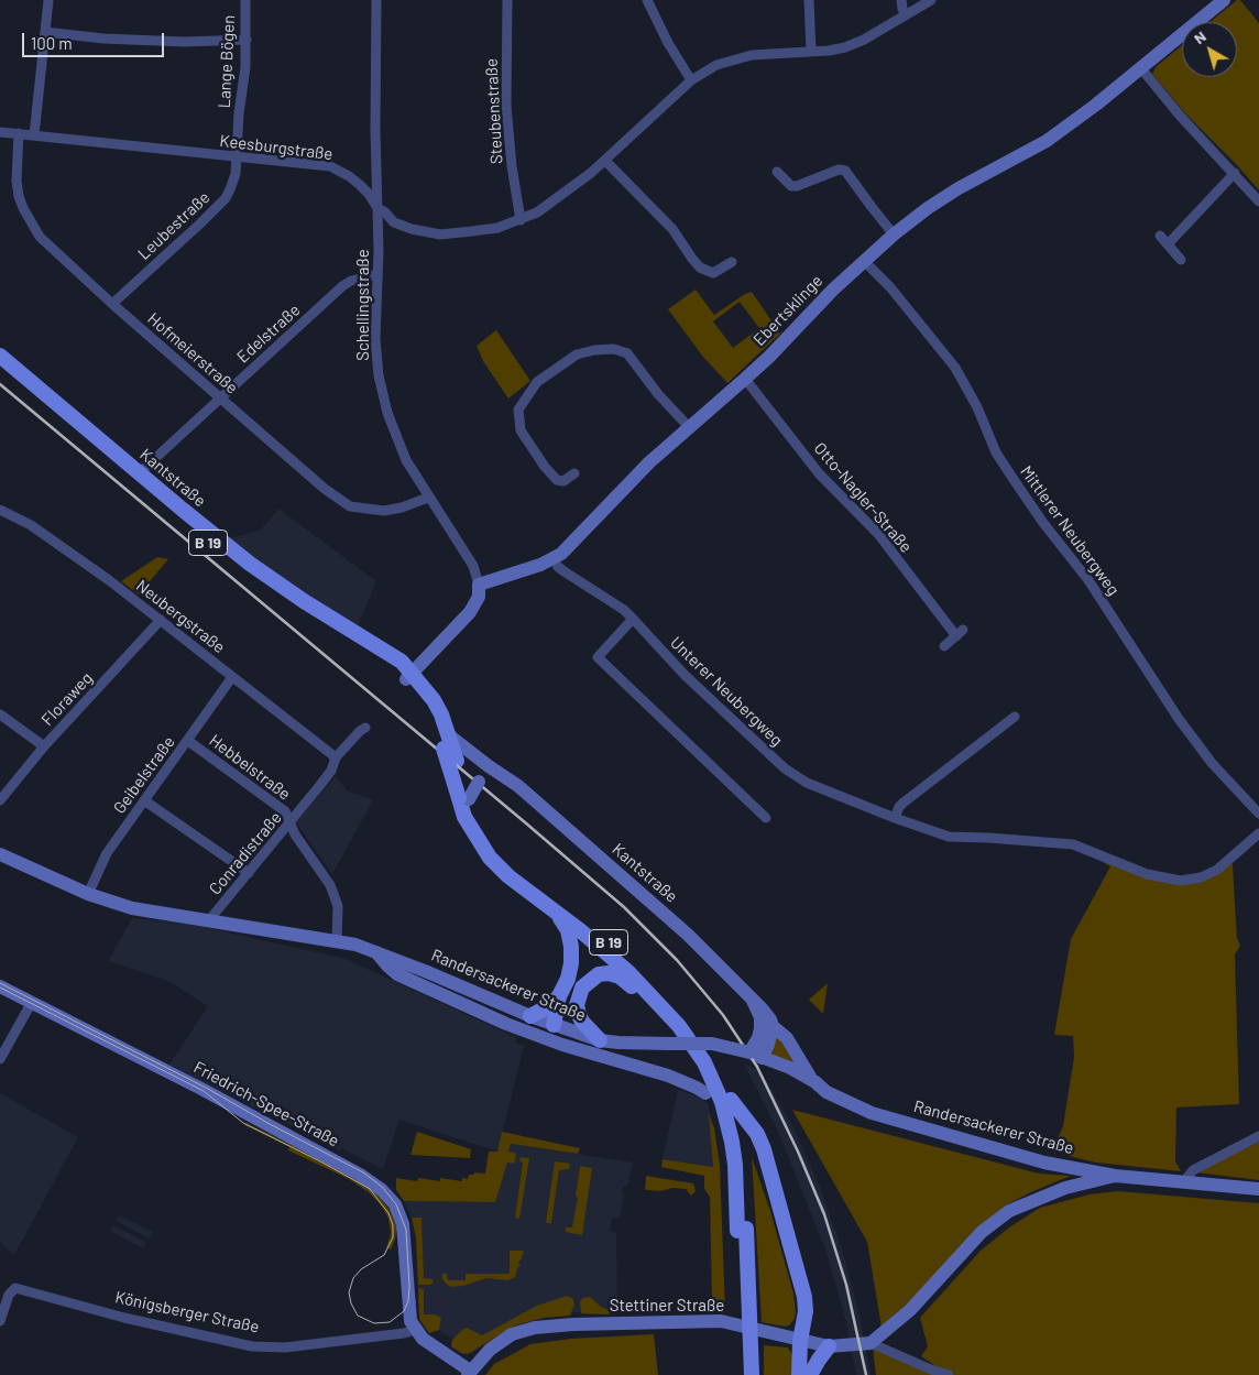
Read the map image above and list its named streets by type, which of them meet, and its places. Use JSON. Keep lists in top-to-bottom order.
{
  "streets": {
    "main road": ["Kantstraße", "B 19"],
    "street": [
      "Lange Bögen",
      "Steubenstraße",
      "Keesburgstraße",
      "Leubestraße",
      "Schellingstraße",
      "Ebertsklinge",
      "Edelstraße",
      "Hofmeierstraße",
      "Otto-Nagler-Straße",
      "Mittlerer Neubergweg",
      "Neubergstraße",
      "Unterer Neubergweg",
      "Floraweg",
      "Hebbelstraße",
      "Geibelstraße",
      "Conradistraße",
      "Randersackerer Straße",
      "Friedrich-Spee-Straße",
      "Stettiner Straße",
      "Königsberger Straße"
    ]
  },
  "crossings": [
    ["Lange Bögen", "Keesburgstraße"],
    ["Lange Bögen", "Leubestraße"],
    ["Steubenstraße", "Keesburgstraße"],
    ["Keesburgstraße", "Leubestraße"],
    ["Keesburgstraße", "Schellingstraße"],
    ["Keesburgstraße", "Hofmeierstraße"],
    ["Leubestraße", "Hofmeierstraße"],
    ["Schellingstraße", "Ebertsklinge"],
    ["Schellingstraße", "Edelstraße"],
    ["Schellingstraße", "Hofmeierstraße"],
    ["Ebertsklinge", "Otto-Nagler-Straße"],
    ["Ebertsklinge", "Mittlerer Neubergweg"],
    ["Ebertsklinge", "Unterer Neubergweg"],
    ["Edelstraße", "Hofmeierstraße"],
    ["Edelstraße", "Kantstraße"],
    ["Kantstraße", "B 19"],
    ["Kantstraße", "Randersackerer Straße"],
    ["Neubergstraße", "Floraweg"],
    ["Neubergstraße", "Geibelstraße"],
    ["Neubergstraße", "Conradistraße"],
    ["Hebbelstraße", "Geibelstraße"],
    ["Hebbelstraße", "Conradistraße"],
    ["Hebbelstraße", "Randersackerer Straße"],
    ["Geibelstraße", "Randersackerer Straße"],
    ["Conradistraße", "Randersackerer Straße"],
    ["Friedrich-Spee-Straße", "Königsberger Straße"]
  ],
  "scale_bar": "100 m",
  "north": "top left"
}
